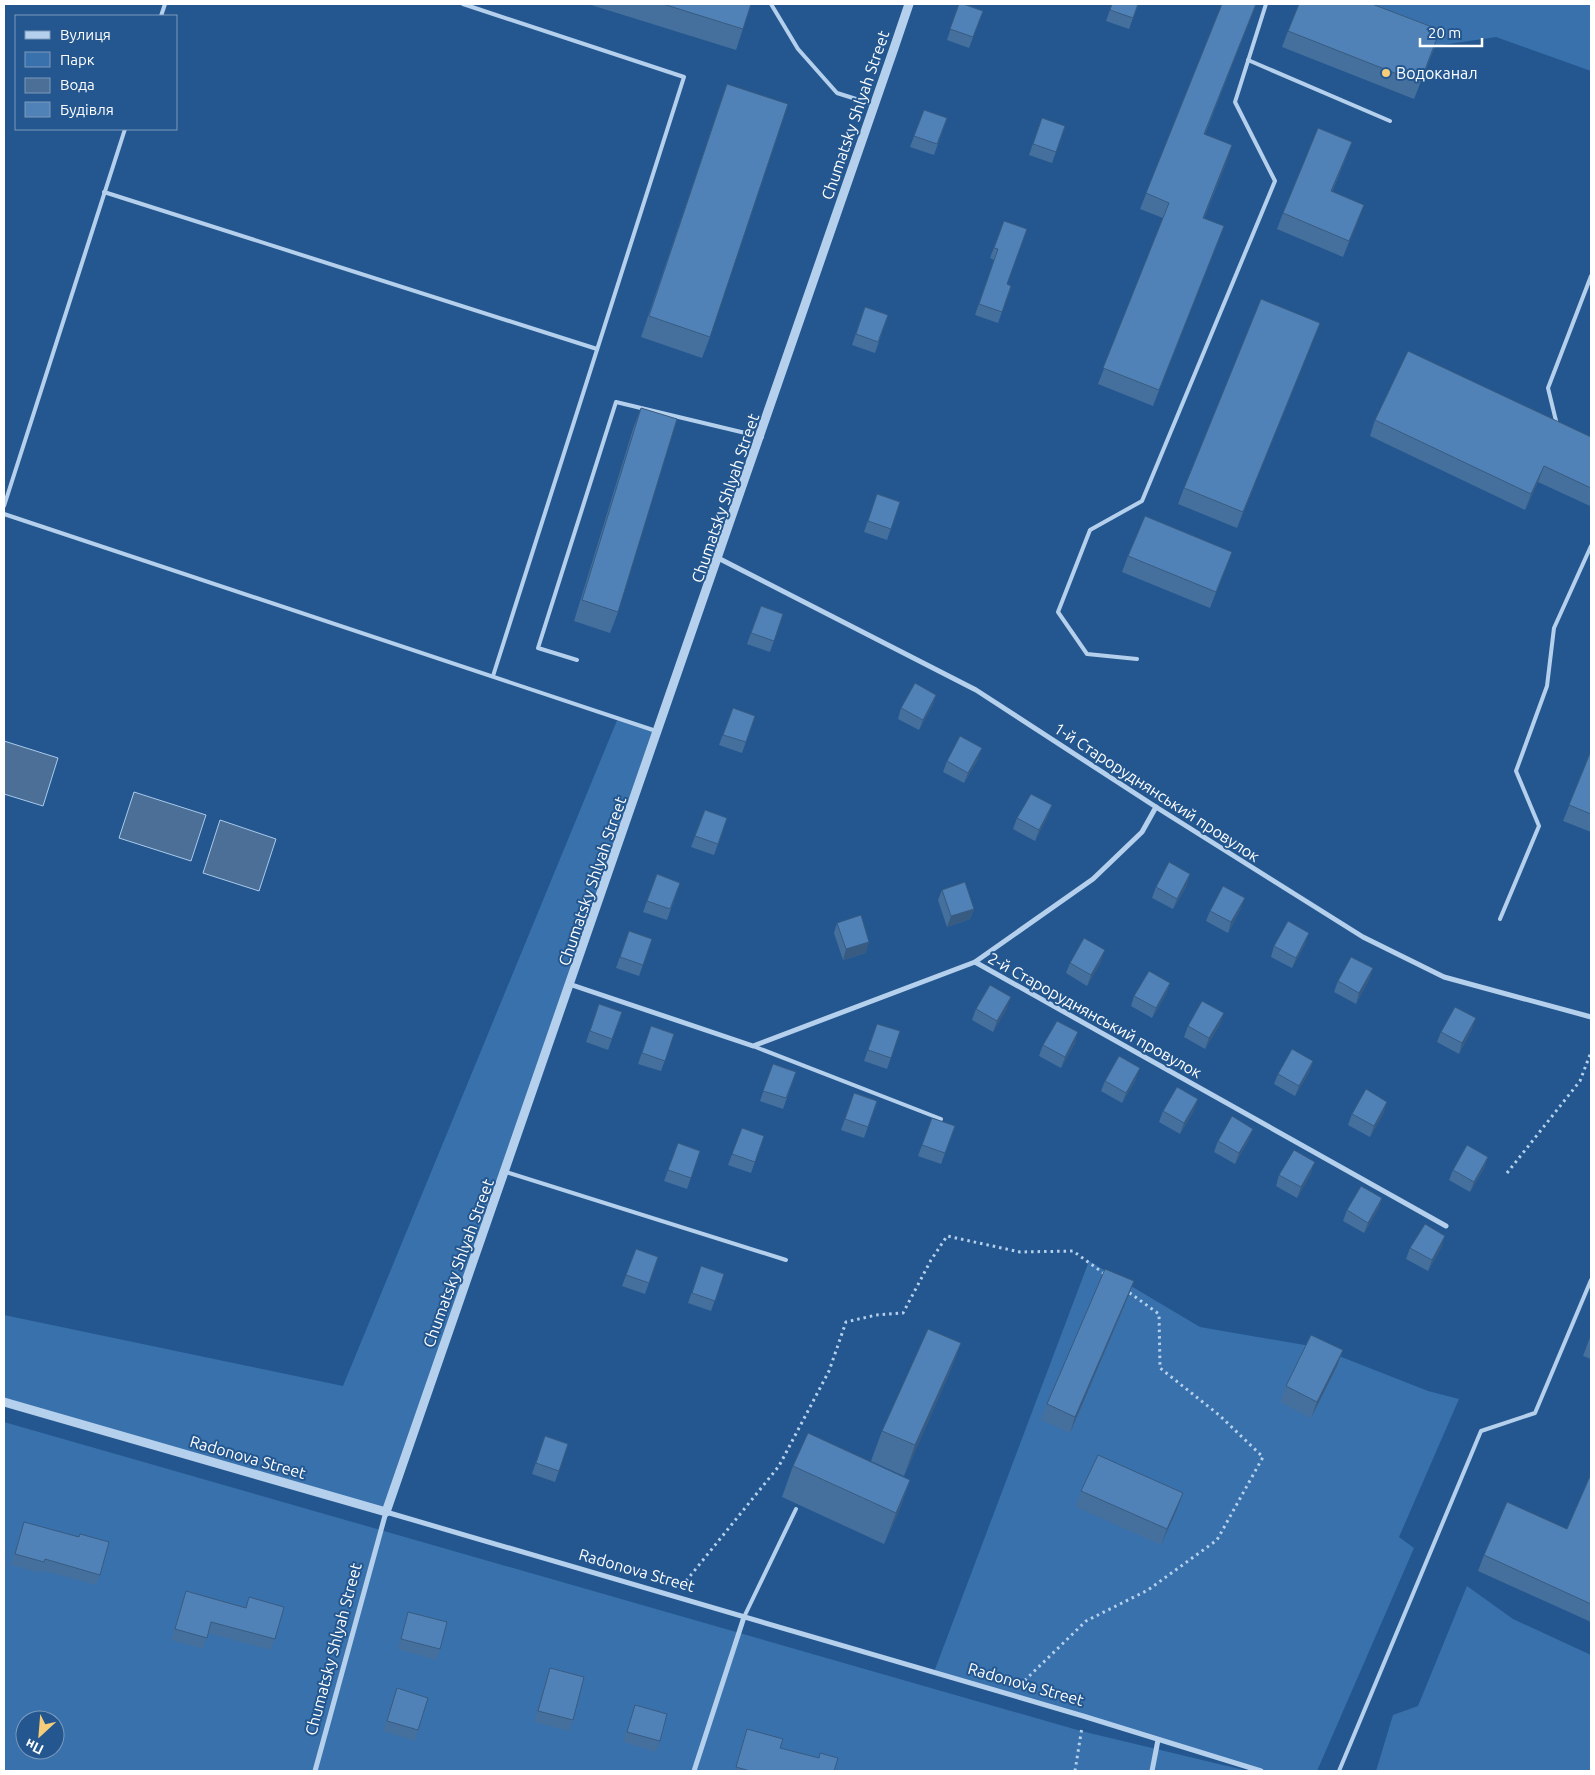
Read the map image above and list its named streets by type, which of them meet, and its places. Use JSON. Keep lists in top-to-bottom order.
{
  "streets": {
    "street": [
      "Chumatsky Shlyah Street",
      "1-й Староруднянський провулок",
      "2-й Староруднянський провулок",
      "Radonova Street"
    ]
  },
  "crossings": [
    ["Chumatsky Shlyah Street", "1-й Староруднянський провулок"],
    ["Chumatsky Shlyah Street", "Radonova Street"]
  ],
  "places": ["Водоканал"],
  "legend": [
    "Вулиця",
    "Парк",
    "Вода",
    "Будівля"
  ],
  "scale_bar": "20 m",
  "north": "bottom left"
}
